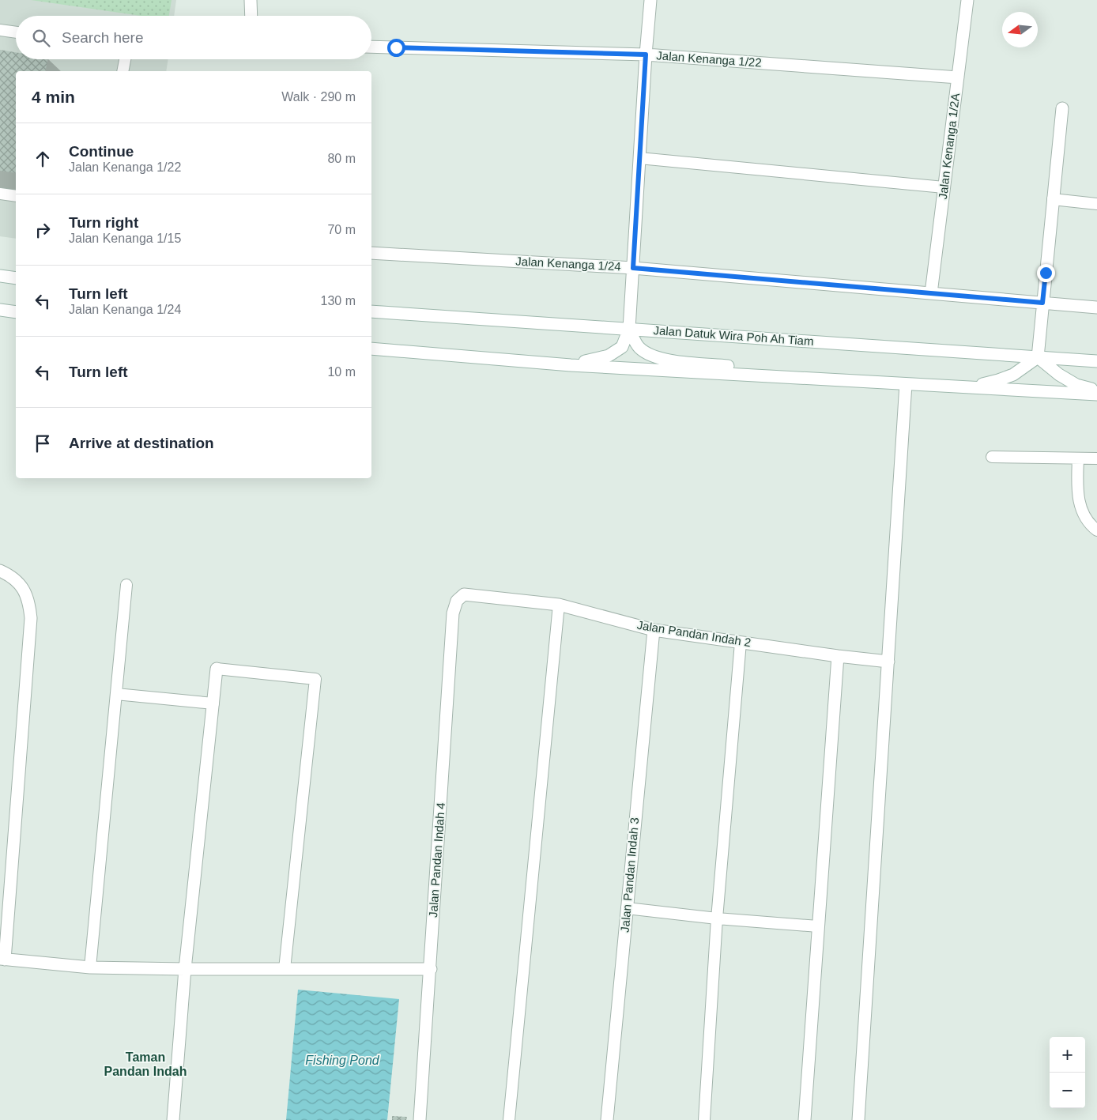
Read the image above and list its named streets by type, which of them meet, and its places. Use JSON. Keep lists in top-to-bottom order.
{
  "streets": {
    "street": [
      "Jalan Kenanga 1/22",
      "Jalan Kenanga 1/2A",
      "Jalan Kenanga 1/24",
      "Jalan Datuk Wira Poh Ah Tiam",
      "Jalan Pandan Indah 2",
      "Jalan Pandan Indah 4",
      "Jalan Pandan Indah 3"
    ]
  },
  "crossings": [
    ["Jalan Kenanga 1/22", "Jalan Kenanga 1/2A"],
    ["Jalan Kenanga 1/2A", "Jalan Kenanga 1/24"],
    ["Jalan Pandan Indah 2", "Jalan Pandan Indah 4"],
    ["Jalan Pandan Indah 2", "Jalan Pandan Indah 3"]
  ],
  "districts": ["Taman Pandan Indah"],
  "water": ["Fishing Pond"],
  "north": "left",
  "page": {
    "search": "Search here",
    "heading": ["4 min", "Walk · 290 m"],
    "list": [
      ["Continue", "Jalan Kenanga 1/22", "80 m"],
      ["Turn right", "Jalan Kenanga 1/15", "70 m"],
      ["Turn left", "Jalan Kenanga 1/24", "130 m"],
      ["Turn left", "10 m"],
      "Arrive at destination"
    ],
    "map_buttons": ["+", "−"]
  }
}
